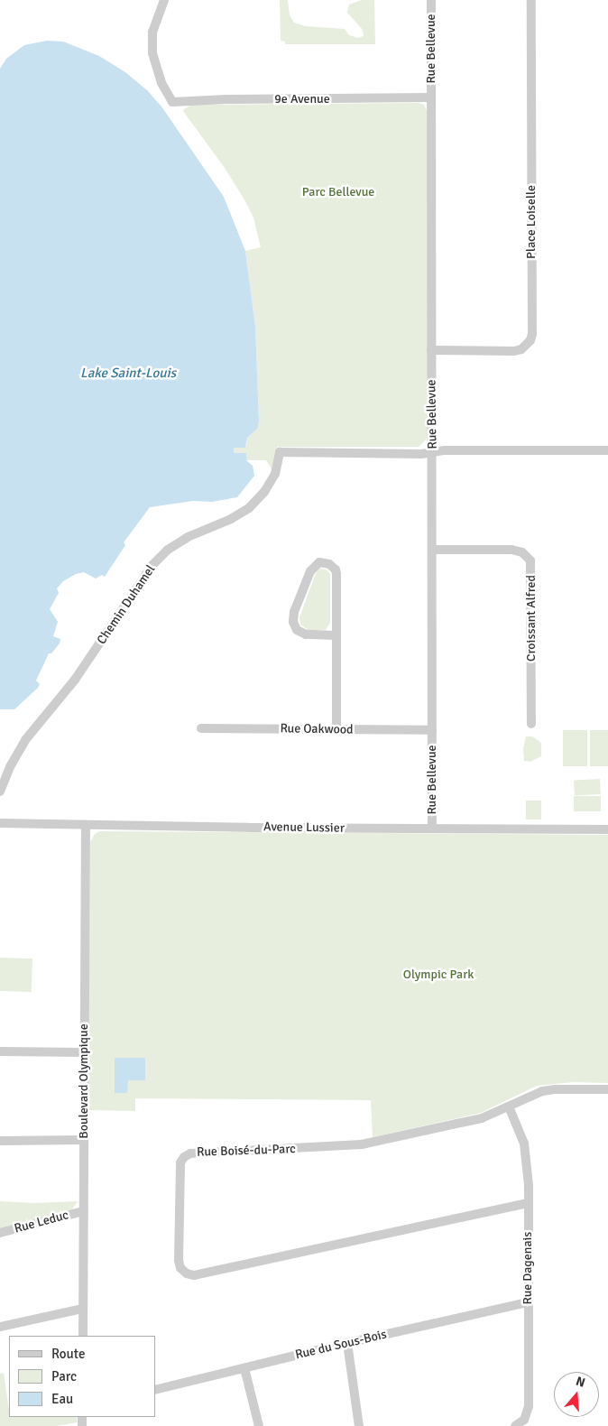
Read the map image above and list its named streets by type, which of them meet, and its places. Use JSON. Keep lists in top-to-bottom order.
{
  "streets": {
    "street": [
      "Rue Bellevue",
      "9e Avenue",
      "Place Loiselle",
      "Chemin Duhamel",
      "Croissant Alfred",
      "Rue Oakwood",
      "Avenue Lussier",
      "Boulevard Olympique",
      "Rue Boisé-du-Parc",
      "Rue Leduc",
      "Rue Dagenais",
      "Rue du Sous-Bois"
    ]
  },
  "crossings": [
    ["Rue Bellevue", "9e Avenue"],
    ["Rue Bellevue", "Place Loiselle"],
    ["Rue Bellevue", "Chemin Duhamel"],
    ["Rue Bellevue", "Croissant Alfred"],
    ["Rue Bellevue", "Rue Oakwood"],
    ["Rue Bellevue", "Avenue Lussier"],
    ["Avenue Lussier", "Boulevard Olympique"],
    ["Boulevard Olympique", "Rue Leduc"],
    ["Rue Boisé-du-Parc", "Rue Dagenais"],
    ["Rue Dagenais", "Rue du Sous-Bois"]
  ],
  "water": ["Lake Saint-Louis"],
  "parks": ["Parc Bellevue", "Olympic Park"],
  "legend": ["Route", "Parc", "Eau"],
  "north": "top"
}
